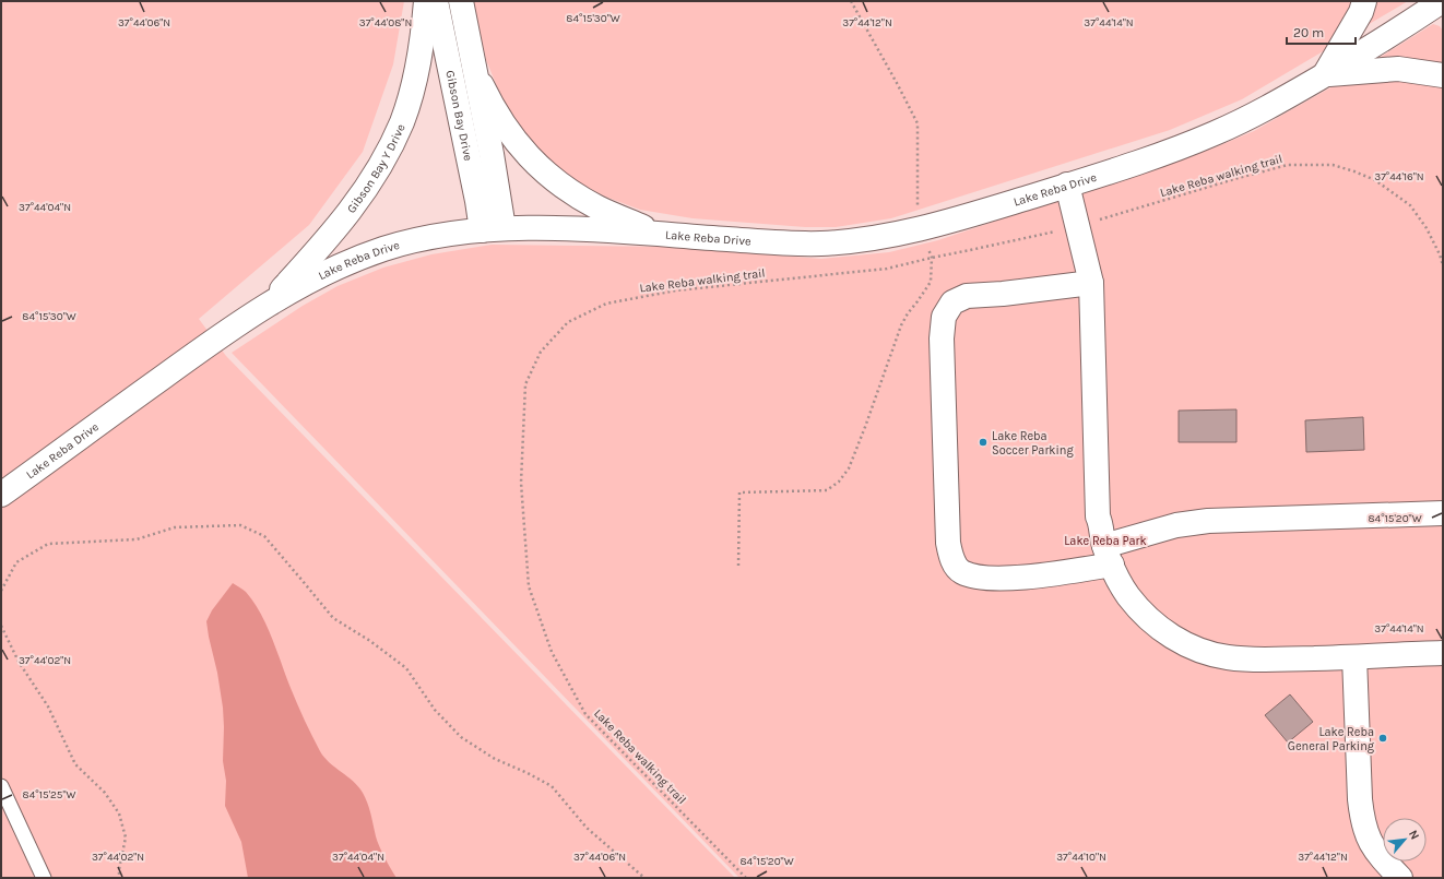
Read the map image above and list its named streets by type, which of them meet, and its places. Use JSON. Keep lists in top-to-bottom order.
{
  "streets": {
    "street": ["Gibson Bay Drive", "Gibson Bay Y Drive", "Lake Reba Drive"],
    "path": ["Lake Reba walking trail"]
  },
  "crossings": [
    ["Gibson Bay Drive", "Lake Reba Drive"],
    ["Gibson Bay Y Drive", "Lake Reba Drive"]
  ],
  "parks": ["Lake Reba Park"],
  "places": ["Lake Reba Soccer Parking", "Lake Reba General Parking"],
  "scale_bar": "20 m",
  "north": "top right",
  "coordinates": [
    "84°15'30\"W",
    "37°44'06\"N",
    "37°44'08\"N",
    "37°44'12\"N",
    "37°44'14\"N",
    "37°44'16\"N",
    "37°44'04\"N",
    "84°15'20\"W",
    "37°44'02\"N",
    "84°15'25\"W",
    "37°44'10\"N"
  ]
}
